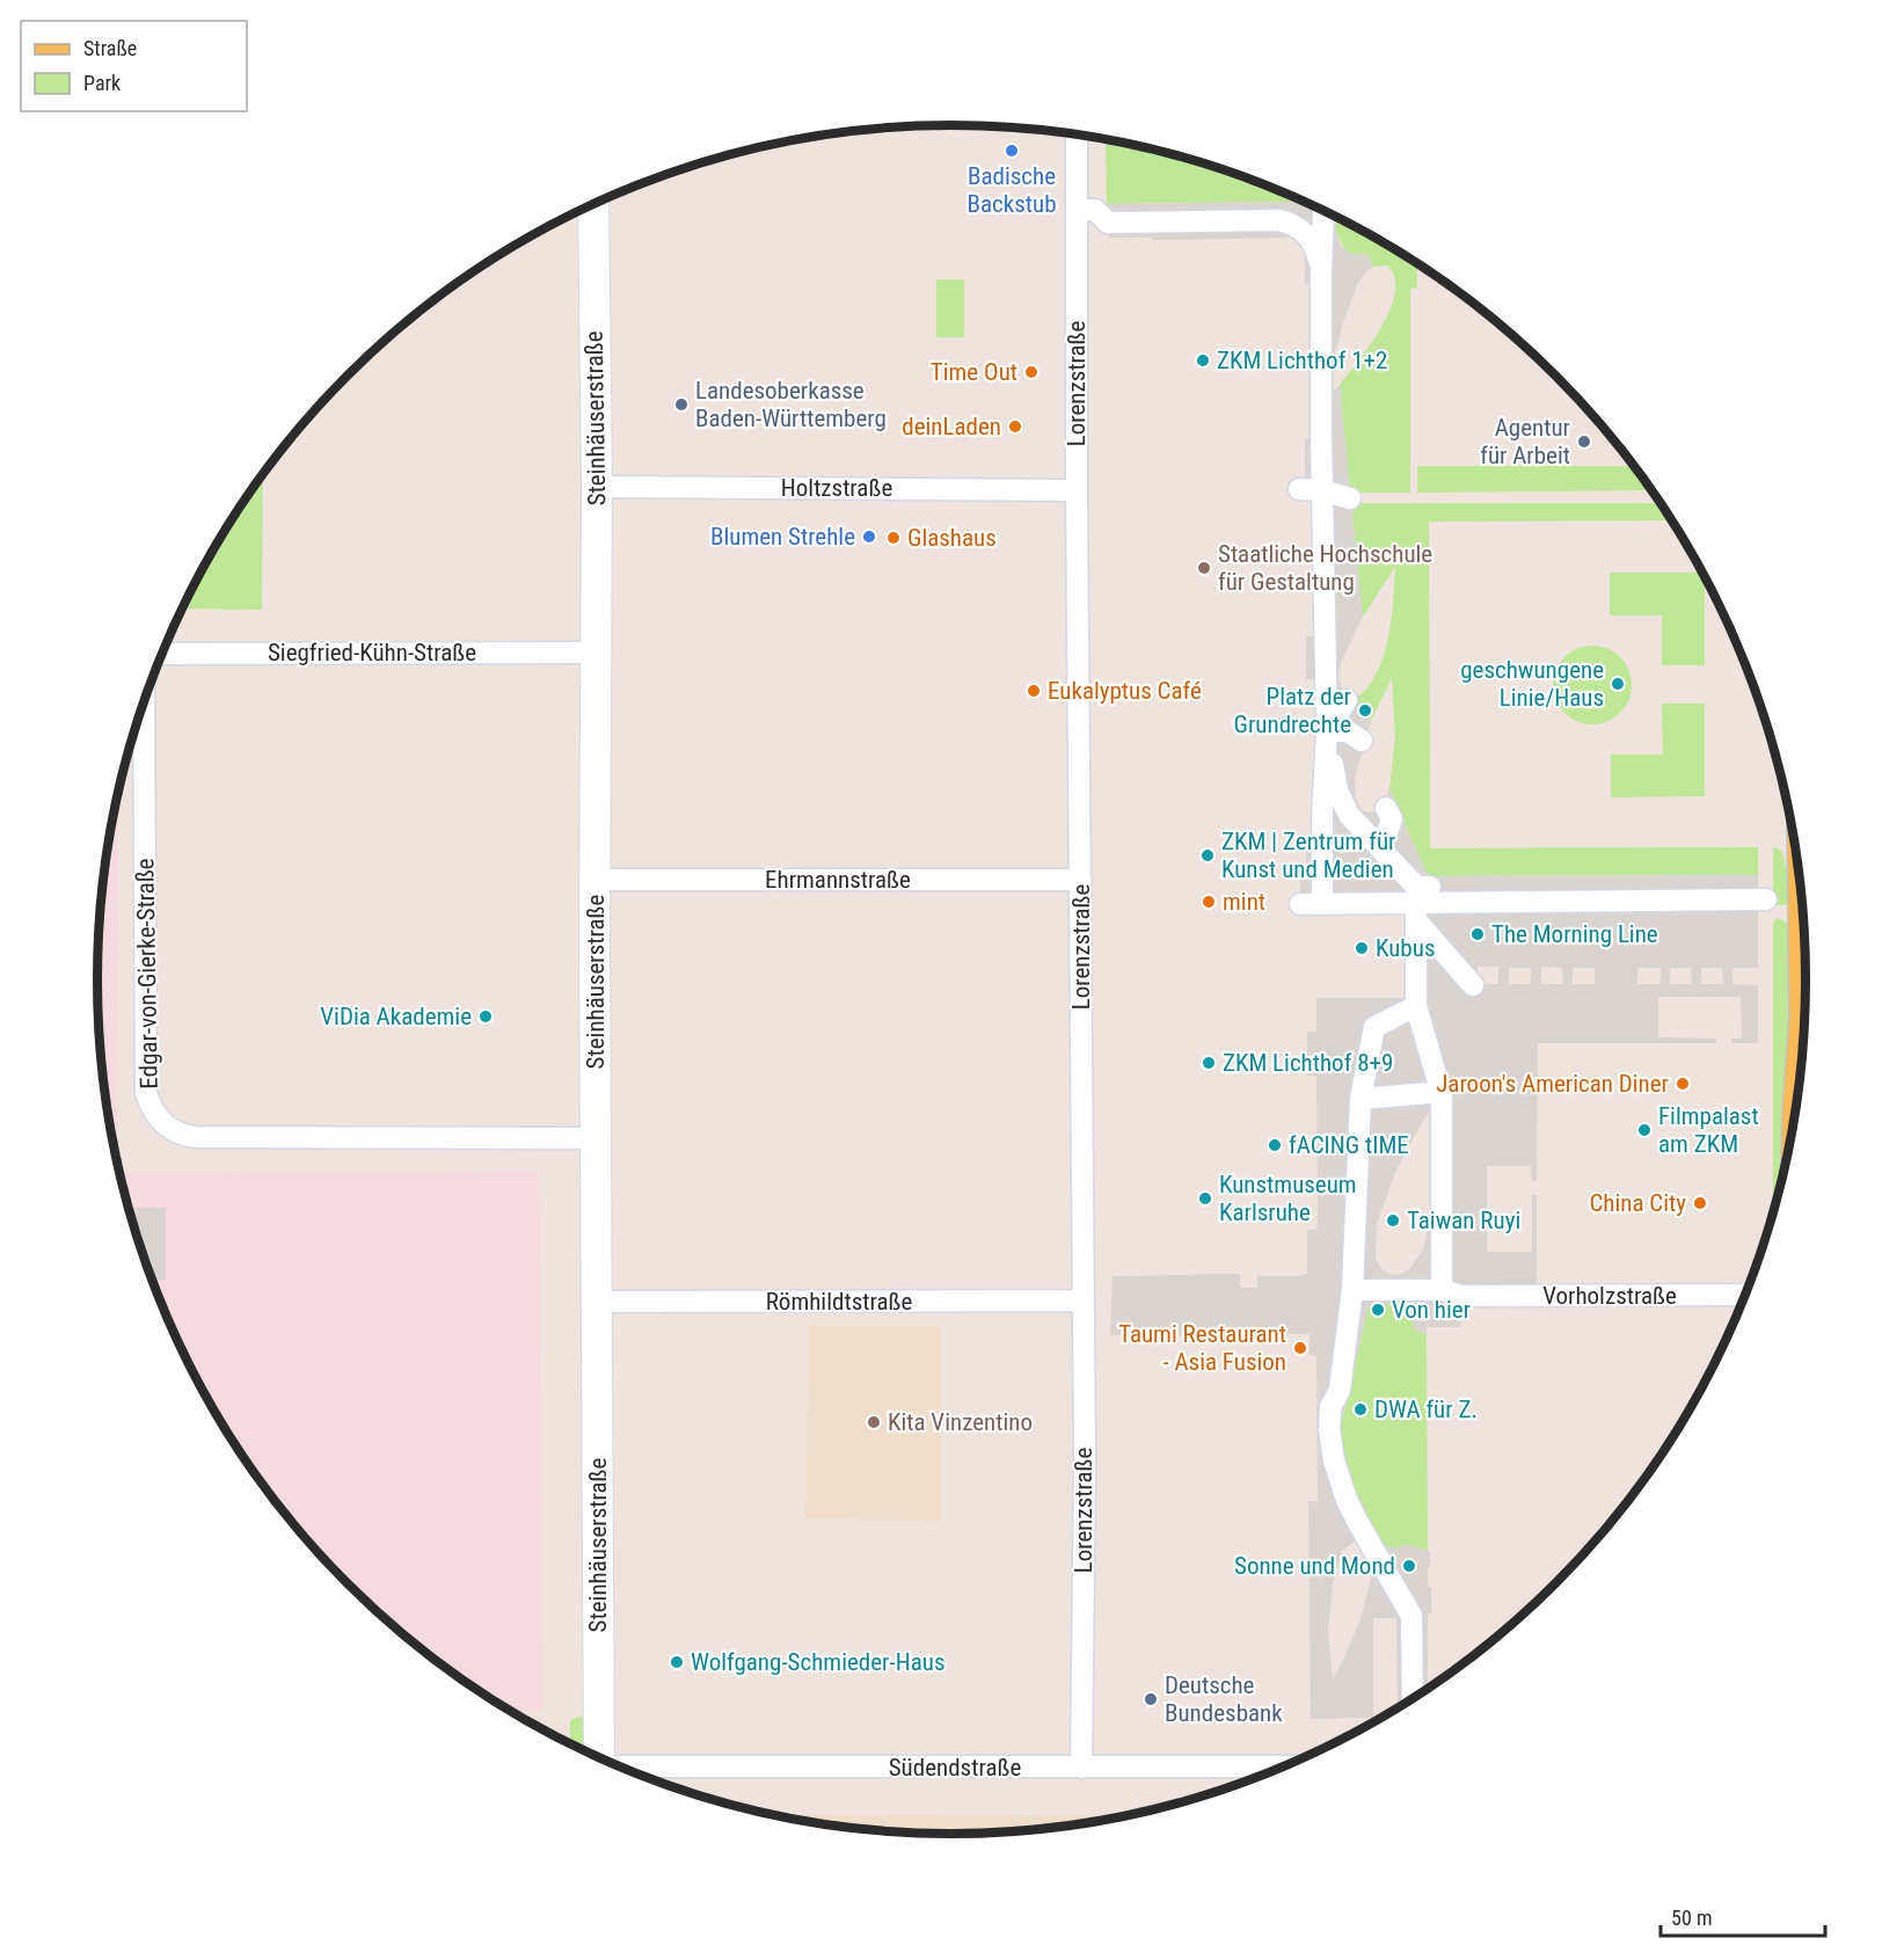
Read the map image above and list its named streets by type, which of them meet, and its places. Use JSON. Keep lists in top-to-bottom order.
{
  "streets": {
    "street": [
      "Lorenzstraße",
      "Steinhäuserstraße",
      "Holtzstraße",
      "Siegfried-Kühn-Straße",
      "Ehrmannstraße",
      "Edgar-von-Gierke-Straße",
      "Vorholzstraße",
      "Römhildtstraße",
      "Südendstraße"
    ]
  },
  "crossings": [
    ["Lorenzstraße", "Holtzstraße"],
    ["Lorenzstraße", "Ehrmannstraße"],
    ["Lorenzstraße", "Römhildtstraße"],
    ["Lorenzstraße", "Südendstraße"],
    ["Steinhäuserstraße", "Holtzstraße"],
    ["Steinhäuserstraße", "Siegfried-Kühn-Straße"],
    ["Steinhäuserstraße", "Ehrmannstraße"],
    ["Steinhäuserstraße", "Edgar-von-Gierke-Straße"],
    ["Steinhäuserstraße", "Römhildtstraße"]
  ],
  "places": [
    "Badische Backstub",
    "ZKM Lichthof 1+2",
    "Time Out",
    "Landesoberkasse Baden-Württemberg",
    "deinLaden",
    "Agentur für Arbeit",
    "Blumen Strehle",
    "Glashaus",
    "Staatliche Hochschule für Gestaltung",
    "geschwungene Linie/Haus",
    "Eukalyptus Café",
    "Platz der Grundrechte",
    "ZKM | Zentrum für Kunst und Medien",
    "mint",
    "The Morning Line",
    "Kubus",
    "ViDia Akademie",
    "ZKM Lichthof 8+9",
    "Jaroon's American Diner",
    "Filmpalast am ZKM",
    "fACING tIME",
    "Kunstmuseum Karlsruhe",
    "China City",
    "Taiwan Ruyi",
    "Von hier",
    "Taumi Restaurant - Asia Fusion",
    "DWA für Z.",
    "Kita Vinzentino",
    "Sonne und Mond",
    "Wolfgang-Schmieder-Haus",
    "Deutsche Bundesbank"
  ],
  "legend": ["Straße", "Park"],
  "scale_bar": "50 m"
}
